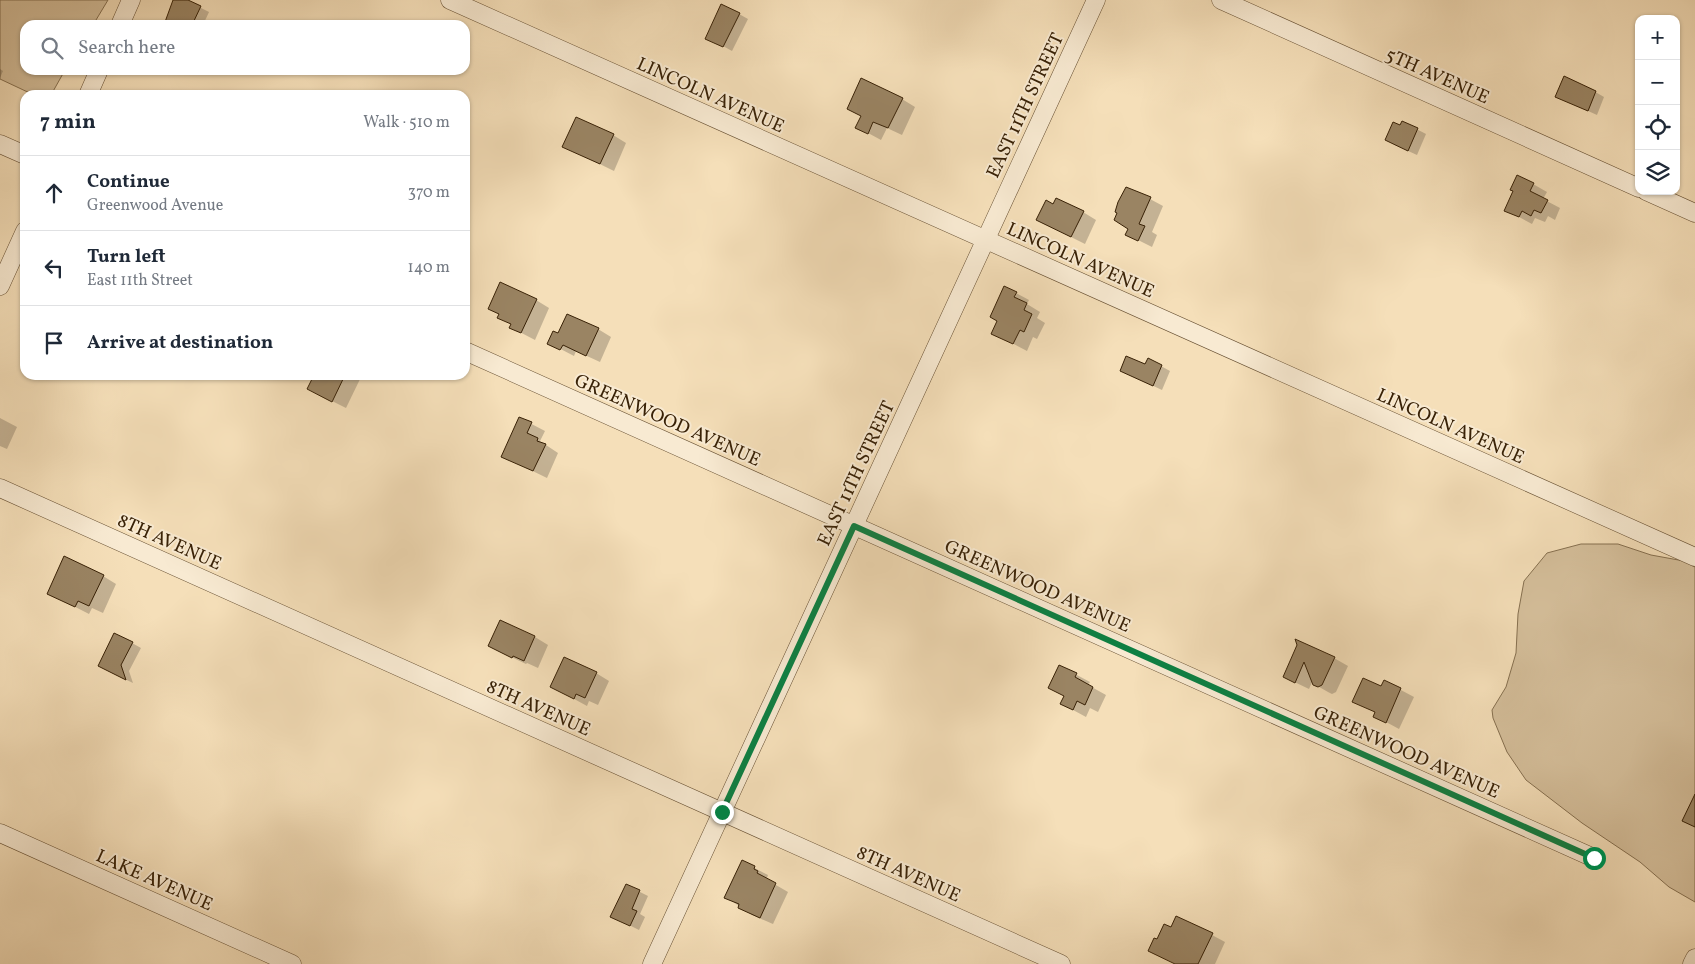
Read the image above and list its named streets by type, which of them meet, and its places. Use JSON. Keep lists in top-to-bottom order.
{
  "streets": {
    "street": [
      "5TH AVENUE",
      "LINCOLN AVENUE",
      "EAST 11TH STREET",
      "GREENWOOD AVENUE",
      "8TH AVENUE",
      "LAKE AVENUE"
    ]
  },
  "crossings": [
    ["LINCOLN AVENUE", "EAST 11TH STREET"],
    ["EAST 11TH STREET", "GREENWOOD AVENUE"],
    ["EAST 11TH STREET", "8TH AVENUE"]
  ],
  "page": {
    "map_buttons": ["+", "−"],
    "search": "Search here",
    "heading": ["7 min", "Walk · 510 m"],
    "list": [
      ["Continue", "Greenwood Avenue", "370 m"],
      ["Turn left", "East 11th Street", "140 m"],
      "Arrive at destination"
    ]
  }
}
